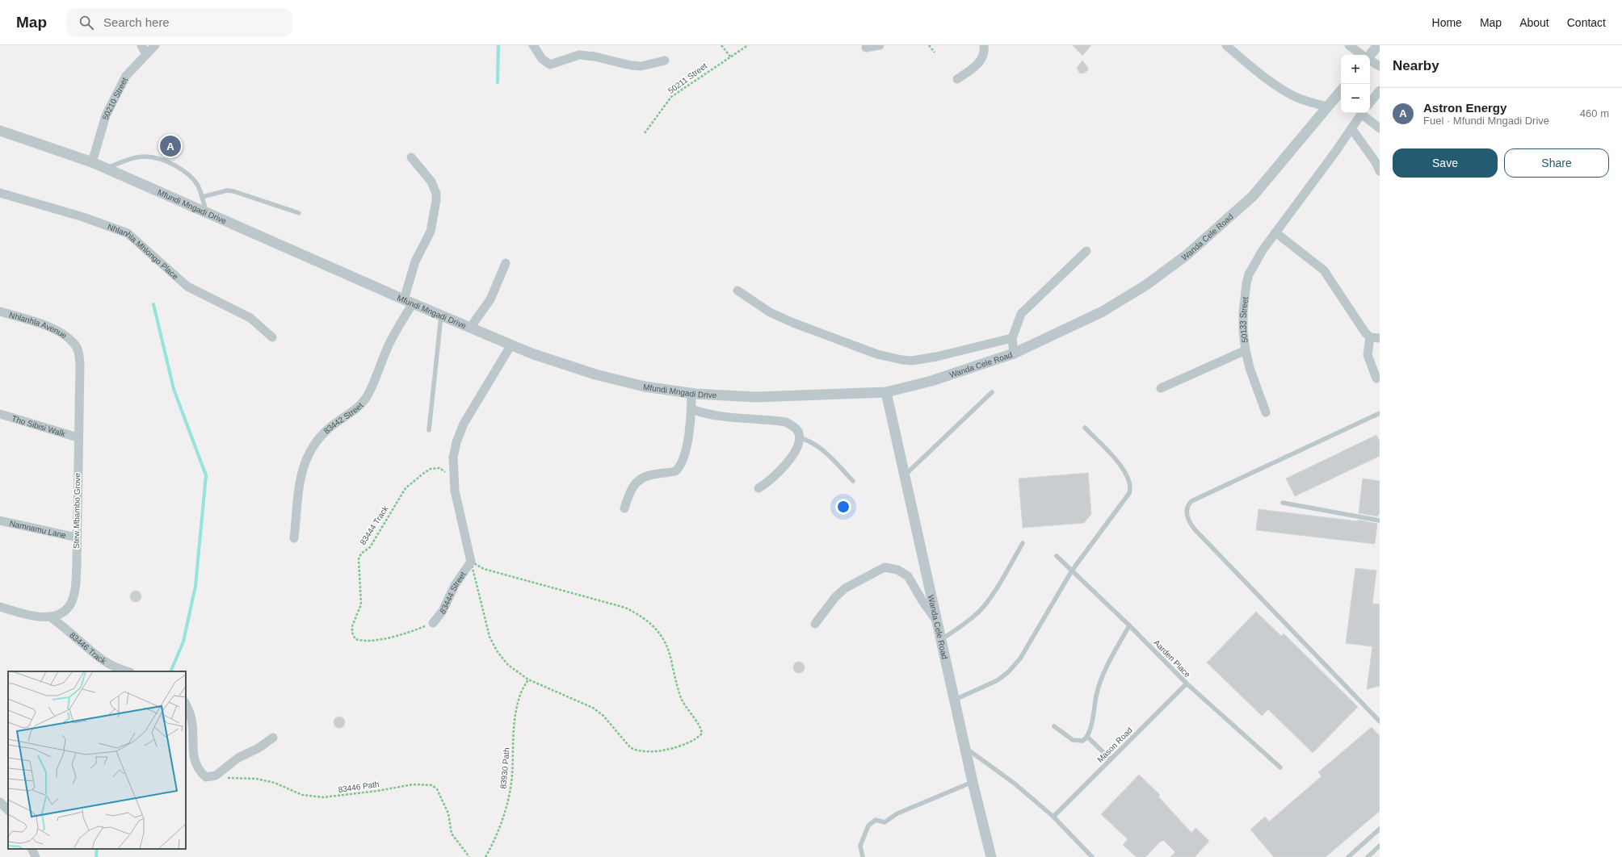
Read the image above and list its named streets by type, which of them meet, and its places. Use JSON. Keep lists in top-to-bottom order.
{
  "streets": {
    "street": [
      "50210 Street",
      "Mfundi Mngadi Drive",
      "Wanda Cele Road",
      "Nhlanhla Mhlongo Place",
      "50133 Street",
      "Nhlanhla Avenue",
      "83442 Street",
      "Tho Sibisi Walk",
      "Stew Mbambo Grove",
      "Namnamu Lane",
      "83444 Street",
      "83446 Track"
    ],
    "lane": ["Aarden Place", "Mason Road"],
    "path": [
      "50211 Street",
      "83444 Track",
      "83930 Path",
      "83446 Path"
    ]
  },
  "crossings": [
    ["50210 Street", "Mfundi Mngadi Drive"],
    ["Mfundi Mngadi Drive", "Wanda Cele Road"],
    ["Mfundi Mngadi Drive", "83442 Street"],
    ["Nhlanhla Avenue", "Stew Mbambo Grove"],
    ["Tho Sibisi Walk", "Stew Mbambo Grove"],
    ["Stew Mbambo Grove", "Namnamu Lane"],
    ["Stew Mbambo Grove", "83446 Track"],
    ["83444 Track", "83444 Street"],
    ["Aarden Place", "Mason Road"]
  ],
  "page": {
    "header": "Map",
    "search": "Search here",
    "nav": [
      "Home",
      "Map",
      "About",
      "Contact"
    ],
    "heading": "Nearby",
    "map_buttons": ["+", "−"],
    "list": [
      {
        "mark": "A",
        "name": "Astron Energy",
        "note": "Fuel · Mfundi Mngadi Drive",
        "value": "460 m"
      }
    ],
    "pins": "A",
    "buttons": ["Save", "Share"]
  }
}
